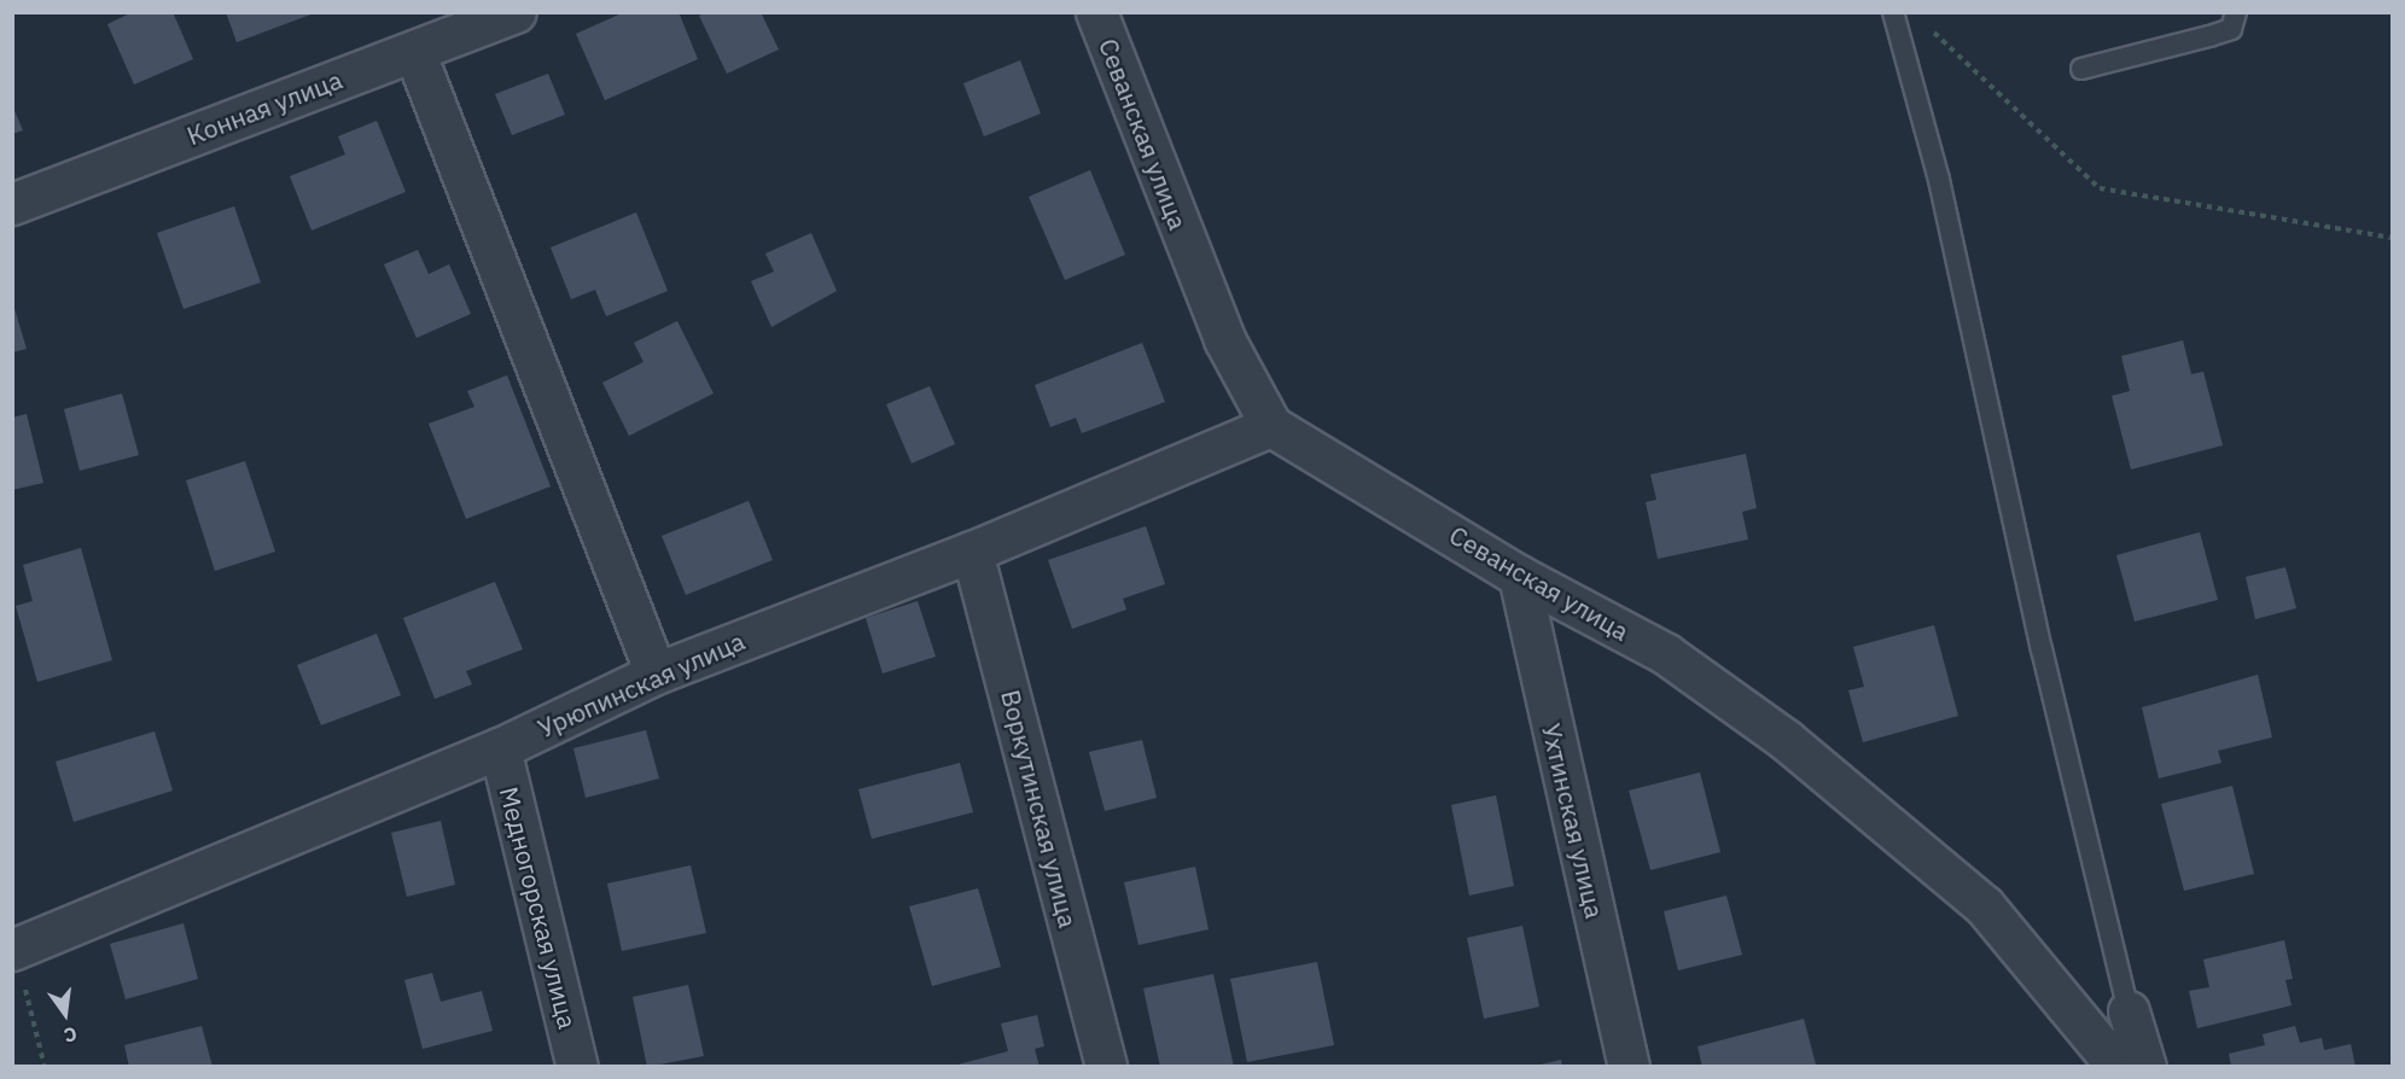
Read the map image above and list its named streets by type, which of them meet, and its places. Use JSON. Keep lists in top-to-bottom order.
{
  "streets": {
    "street": [
      "Конная улица",
      "Севанская улица",
      "Урюпинская улица",
      "Воркутинская улица",
      "Ухтинская улица",
      "Медногорская улица"
    ]
  },
  "crossings": [
    ["Севанская улица", "Урюпинская улица"],
    ["Севанская улица", "Ухтинская улица"],
    ["Урюпинская улица", "Воркутинская улица"],
    ["Урюпинская улица", "Медногорская улица"]
  ],
  "north": "bottom"
}
